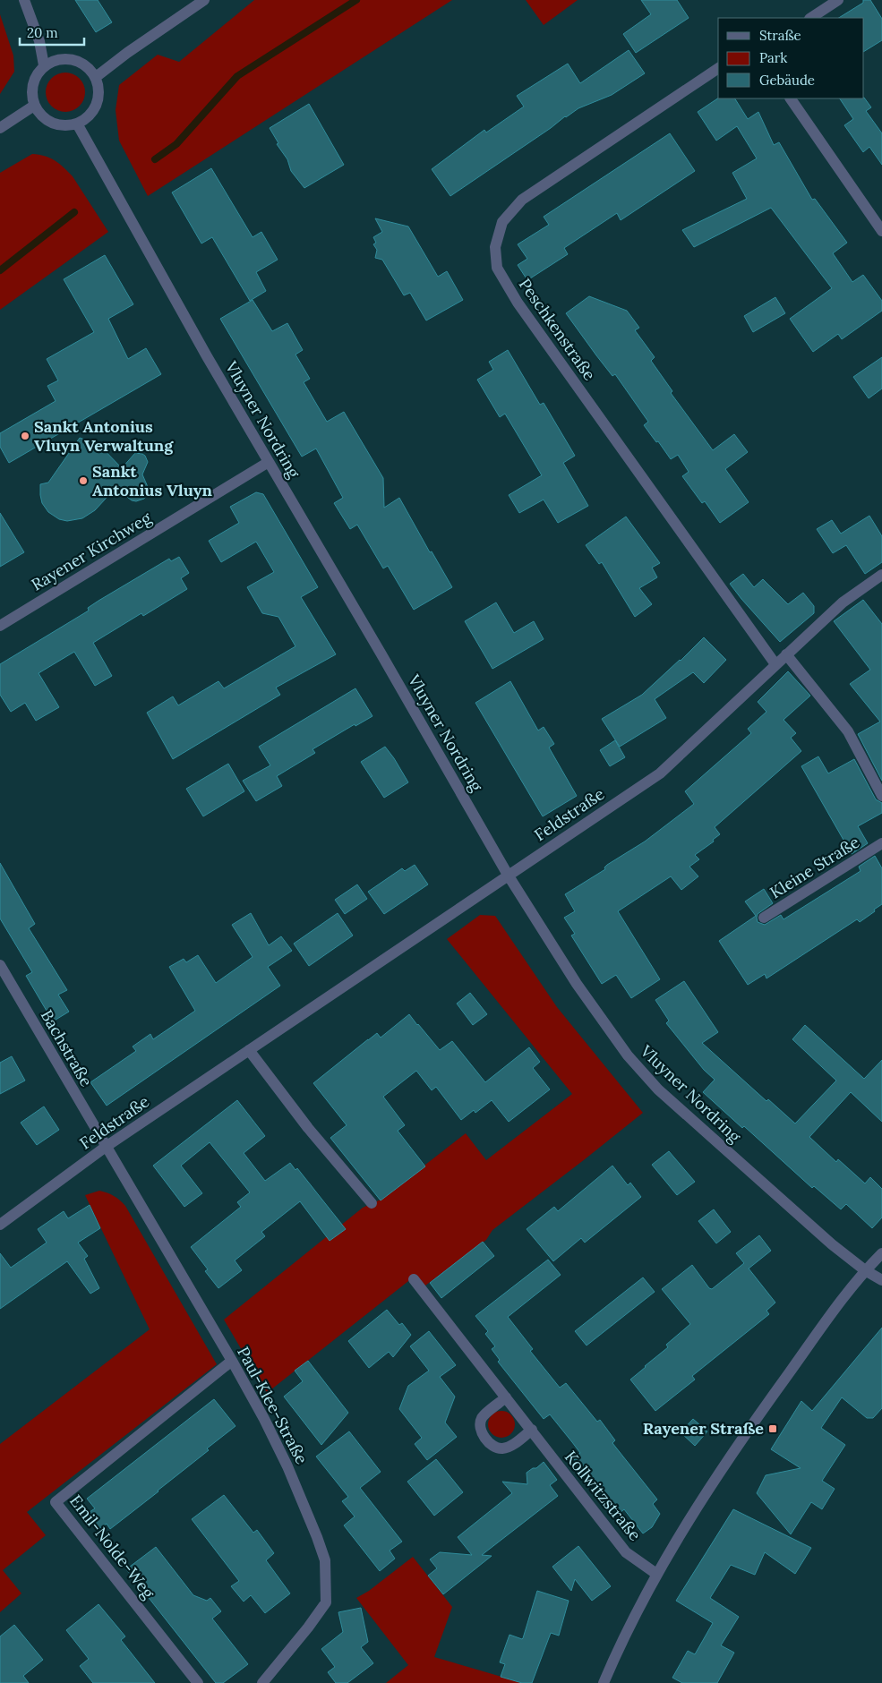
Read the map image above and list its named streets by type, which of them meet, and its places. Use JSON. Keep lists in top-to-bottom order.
{
  "streets": {
    "street": [
      "Peschkenstraße",
      "Vluyner Nordring",
      "Rayener Kirchweg",
      "Feldstraße",
      "Kleine Straße",
      "Bachstraße",
      "Paul-Klee-Straße",
      "Kollwitzstraße",
      "Emil-Nolde-Weg"
    ]
  },
  "crossings": [
    ["Peschkenstraße", "Feldstraße"],
    ["Vluyner Nordring", "Rayener Kirchweg"],
    ["Vluyner Nordring", "Feldstraße"],
    ["Feldstraße", "Bachstraße"],
    ["Feldstraße", "Paul-Klee-Straße"],
    ["Bachstraße", "Paul-Klee-Straße"],
    ["Paul-Klee-Straße", "Emil-Nolde-Weg"]
  ],
  "places": {
    "other": ["Sankt Antonius Vluyn Verwaltung", "Sankt Antonius Vluyn"],
    "transit": ["Rayener Straße"]
  },
  "legend": ["Straße", "Park", "Gebäude"],
  "scale_bar": "20 m"
}
